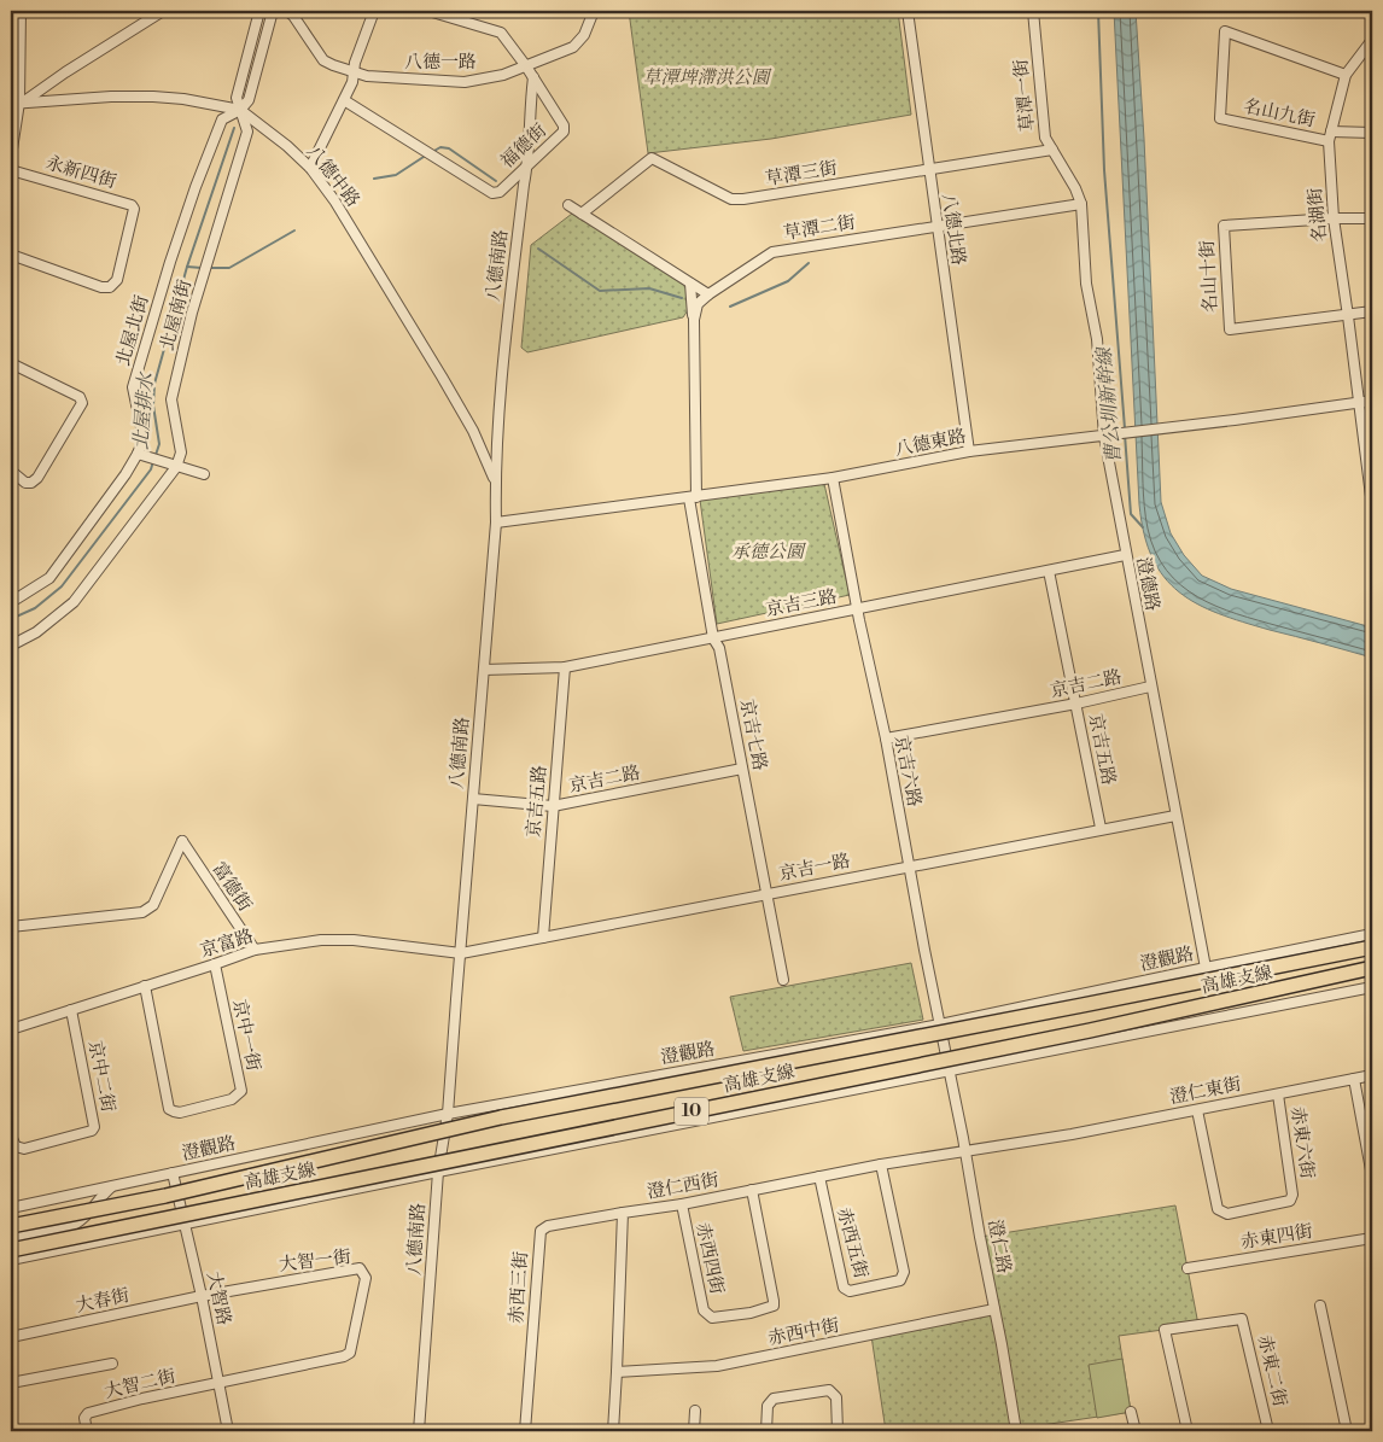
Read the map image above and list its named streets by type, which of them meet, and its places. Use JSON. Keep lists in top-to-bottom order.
{
  "streets": {
    "highway": ["高雄支線", "10"],
    "street": [
      "八德一路",
      "草潭一街",
      "名山九街",
      "福德街",
      "永新四街",
      "草潭三街",
      "八德中路",
      "名湖街",
      "草潭二街",
      "八德北路",
      "八德南路",
      "名山十街",
      "北屋南街",
      "北屋北街",
      "八德東路",
      "澄德路",
      "京吉三路",
      "京吉二路",
      "京吉七路",
      "京吉五路",
      "京吉六路",
      "京吉一路",
      "富德街",
      "京富路",
      "澄觀路",
      "京中一街",
      "京中二街",
      "澄仁東街",
      "赤東六街",
      "澄仁西街",
      "赤東四街",
      "赤西五街",
      "澄仁路",
      "赤西四街",
      "大智一街",
      "赤西三街",
      "大智路",
      "大春街",
      "赤西中街",
      "赤東二街",
      "大智二街"
    ]
  },
  "crossings": [
    ["八德一路", "福德街"],
    ["草潭一街", "草潭三街"],
    ["草潭一街", "草潭二街"],
    ["草潭一街", "澄德路"],
    ["名山九街", "名湖街"],
    ["福德街", "八德南路"],
    ["草潭三街", "八德北路"],
    ["八德中路", "八德南路"],
    ["八德中路", "北屋南街"],
    ["八德中路", "北屋北街"],
    ["名湖街", "名山十街"],
    ["名湖街", "八德東路"],
    ["草潭二街", "八德北路"],
    ["草潭二街", "澄德路"],
    ["八德北路", "八德東路"],
    ["八德南路", "八德東路"],
    ["八德南路", "京吉三路"],
    ["八德南路", "京吉二路"],
    ["八德南路", "京吉一路"],
    ["八德南路", "京富路"],
    ["八德南路", "澄觀路"],
    ["北屋南街", "北屋北街"],
    ["八德東路", "澄德路"],
    ["八德東路", "京吉七路"],
    ["八德東路", "京吉六路"],
    ["澄德路", "京吉三路"],
    ["澄德路", "京吉二路"],
    ["澄德路", "京吉一路"],
    ["澄德路", "澄觀路"],
    ["京吉三路", "京吉七路"],
    ["京吉三路", "京吉五路"],
    ["京吉三路", "京吉六路"],
    ["京吉二路", "京吉七路"],
    ["京吉二路", "京吉五路"],
    ["京吉二路", "京吉六路"],
    ["京吉七路", "京吉一路"],
    ["京吉五路", "京吉一路"],
    ["京吉六路", "京吉一路"],
    ["京吉六路", "澄觀路"],
    ["京吉六路", "澄仁路"],
    ["京吉一路", "京富路"],
    ["富德街", "京富路"],
    ["京富路", "京中一街"],
    ["京富路", "京中二街"],
    ["澄觀路", "大智路"],
    ["澄仁東街", "赤東六街"],
    ["澄仁東街", "澄仁西街"],
    ["澄仁東街", "澄仁路"],
    ["澄仁西街", "赤西五街"],
    ["澄仁西街", "澄仁路"],
    ["澄仁西街", "赤西四街"],
    ["澄仁西街", "赤西三街"],
    ["澄仁路", "赤西中街"],
    ["大智一街", "大智路"],
    ["大智一街", "大春街"],
    ["大智一街", "大智二街"],
    ["大智路", "大春街"],
    ["大智路", "大智二街"]
  ],
  "water": ["曹公圳新幹線", "北屋排水"],
  "parks": ["草潭埤滯洪公園", "承德公園"]
}
